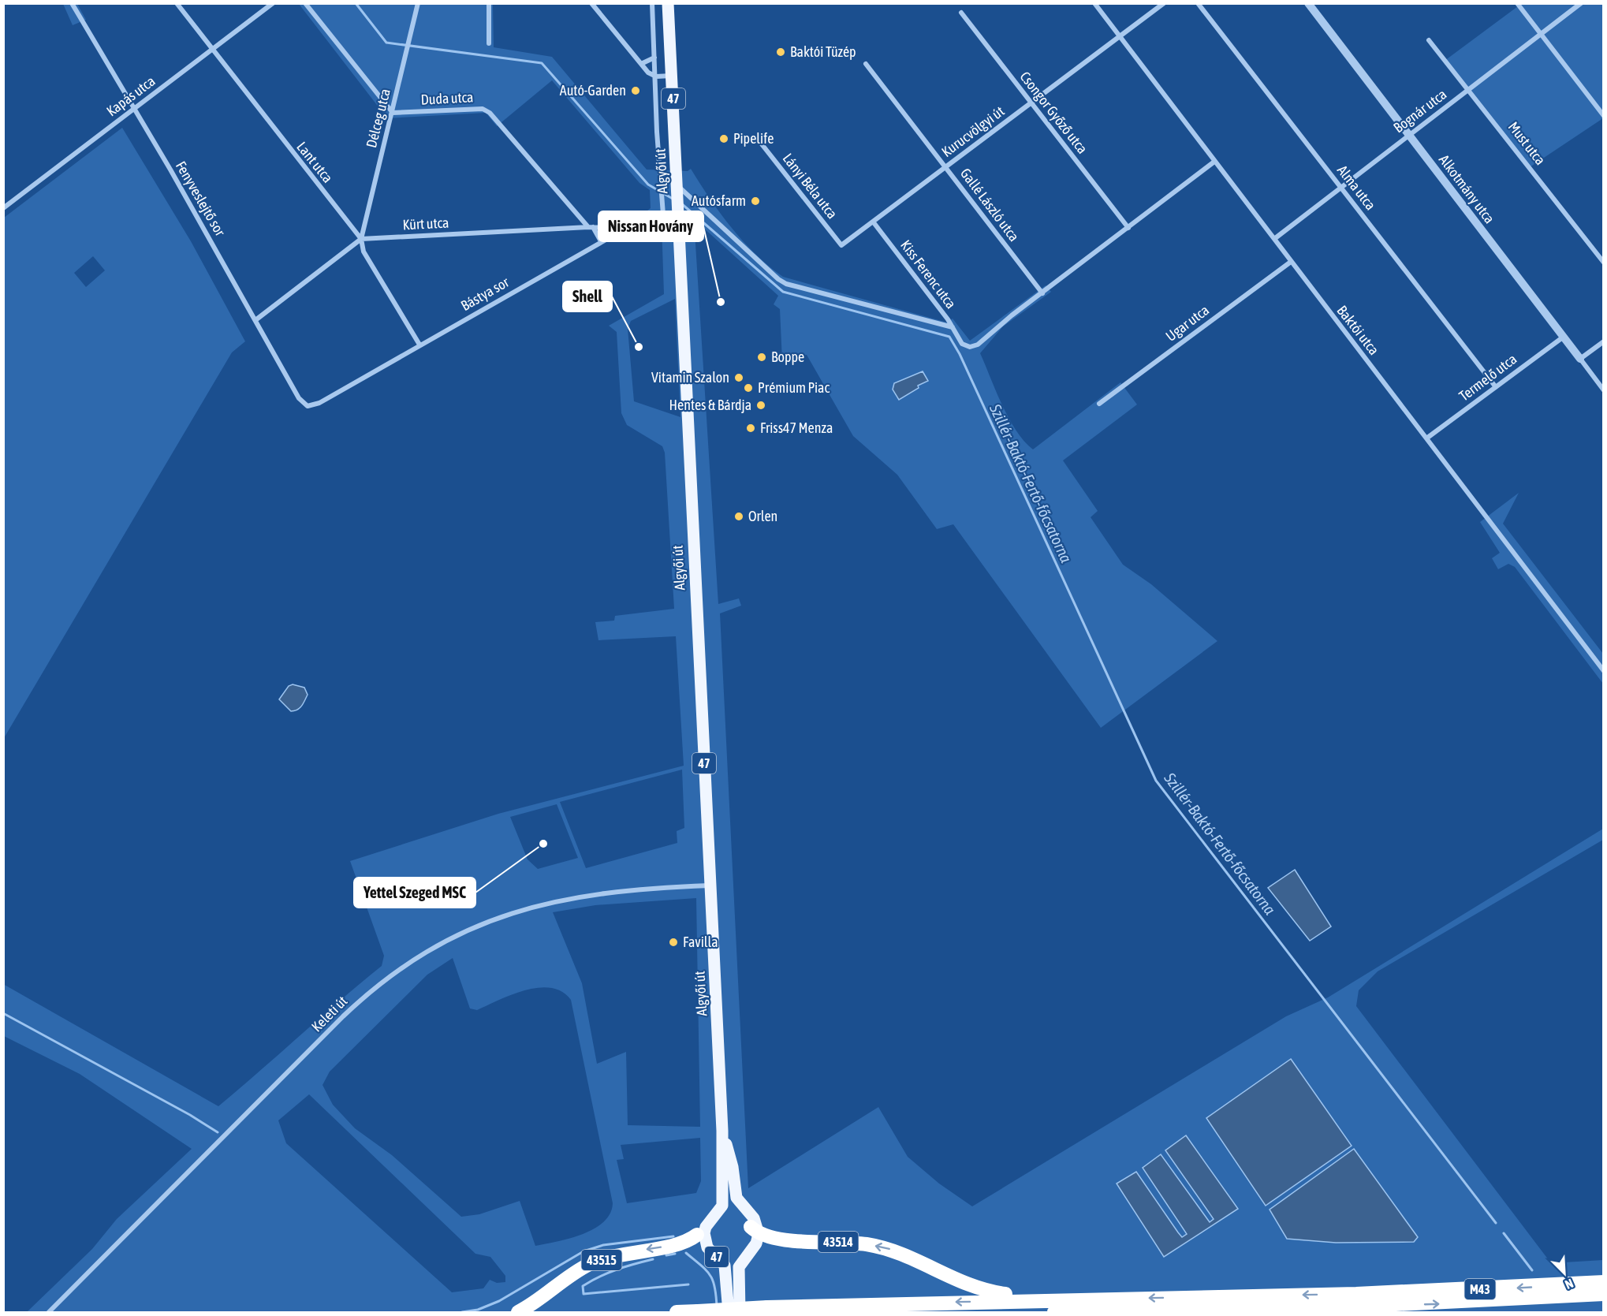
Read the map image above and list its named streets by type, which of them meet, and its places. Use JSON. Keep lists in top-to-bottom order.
{
  "streets": {
    "highway": ["43514", "43515", "M43"],
    "main road": ["47", "Algyői út"],
    "street": [
      "Kapás utca",
      "Duda utca",
      "Bognár utca",
      "Csongor Győző utca",
      "Délceg utca",
      "Kurucvölgyi út",
      "Must utca",
      "Lant utca",
      "Lányi Béla utca",
      "Alma utca",
      "Alkotmány utca",
      "Fenyveslejtő sor",
      "Gallé László utca",
      "Kürt utca",
      "Kiss Ferenc utca",
      "Bástya sor",
      "Ugar utca",
      "Baktói utca",
      "Termelő utca",
      "Keleti út"
    ]
  },
  "crossings": [
    ["Kapás utca", "Lant utca"],
    ["Kapás utca", "Fenyveslejtő sor"],
    ["Duda utca", "Délceg utca"],
    ["Duda utca", "Kürt utca"],
    ["Duda utca", "Bástya sor"],
    ["47", "Algyői út"],
    ["47", "43514"],
    ["47", "43515"],
    ["Bognár utca", "Must utca"],
    ["Bognár utca", "Alma utca"],
    ["Bognár utca", "Alkotmány utca"],
    ["Bognár utca", "Baktói utca"],
    ["Csongor Győző utca", "Kurucvölgyi út"],
    ["Délceg utca", "Lant utca"],
    ["Délceg utca", "Kürt utca"],
    ["Kurucvölgyi út", "Lányi Béla utca"],
    ["Kurucvölgyi út", "Gallé László utca"],
    ["Kurucvölgyi út", "Kiss Ferenc utca"],
    ["Kurucvölgyi út", "Baktói utca"],
    ["Lant utca", "Kürt utca"],
    ["Lant utca", "Bástya sor"],
    ["Algyői út", "Bástya sor"],
    ["Algyői út", "Keleti út"],
    ["Alma utca", "Termelő utca"],
    ["Alkotmány utca", "Termelő utca"],
    ["Fenyveslejtő sor", "Bástya sor"],
    ["Gallé László utca", "Kiss Ferenc utca"],
    ["Kürt utca", "Bástya sor"],
    ["Ugar utca", "Baktói utca"],
    ["Baktói utca", "Termelő utca"],
    ["43514", "M43"]
  ],
  "water": ["Szillér-Baktó-Fertő-főcsatorna"],
  "places": [
    "Baktói Tüzép",
    "Autó-Garden",
    "Pipelife",
    "Autósfarm",
    "Nissan Hovány",
    "Shell",
    "Boppe",
    "Vitamin Szalon",
    "Prémium Piac",
    "Hentes & Bárdja",
    "Friss47 Menza",
    "Orlen",
    "Yettel Szeged MSC",
    "Favilla"
  ],
  "north": "bottom right"
}
